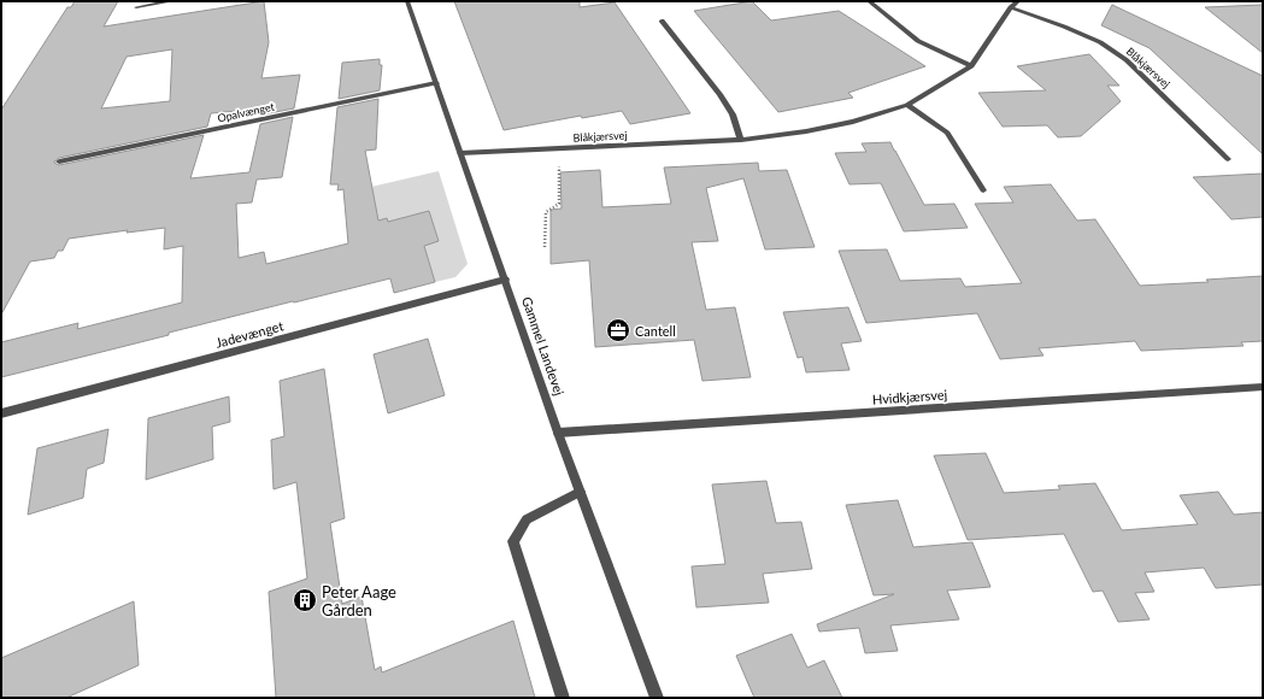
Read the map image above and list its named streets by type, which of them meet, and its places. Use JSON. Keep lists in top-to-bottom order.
{
  "streets": {
    "street": [
      "Blåkjærsvej",
      "Opalvænget",
      "Jadevænget",
      "Gammel Landevej",
      "Hvidkjærsvej"
    ]
  },
  "crossings": [
    ["Blåkjærsvej", "Gammel Landevej"],
    ["Opalvænget", "Gammel Landevej"],
    ["Jadevænget", "Gammel Landevej"],
    ["Gammel Landevej", "Hvidkjærsvej"]
  ],
  "places": {
    "office": ["Cantell"],
    "building": ["Peter Aage Gården"]
  }
}
